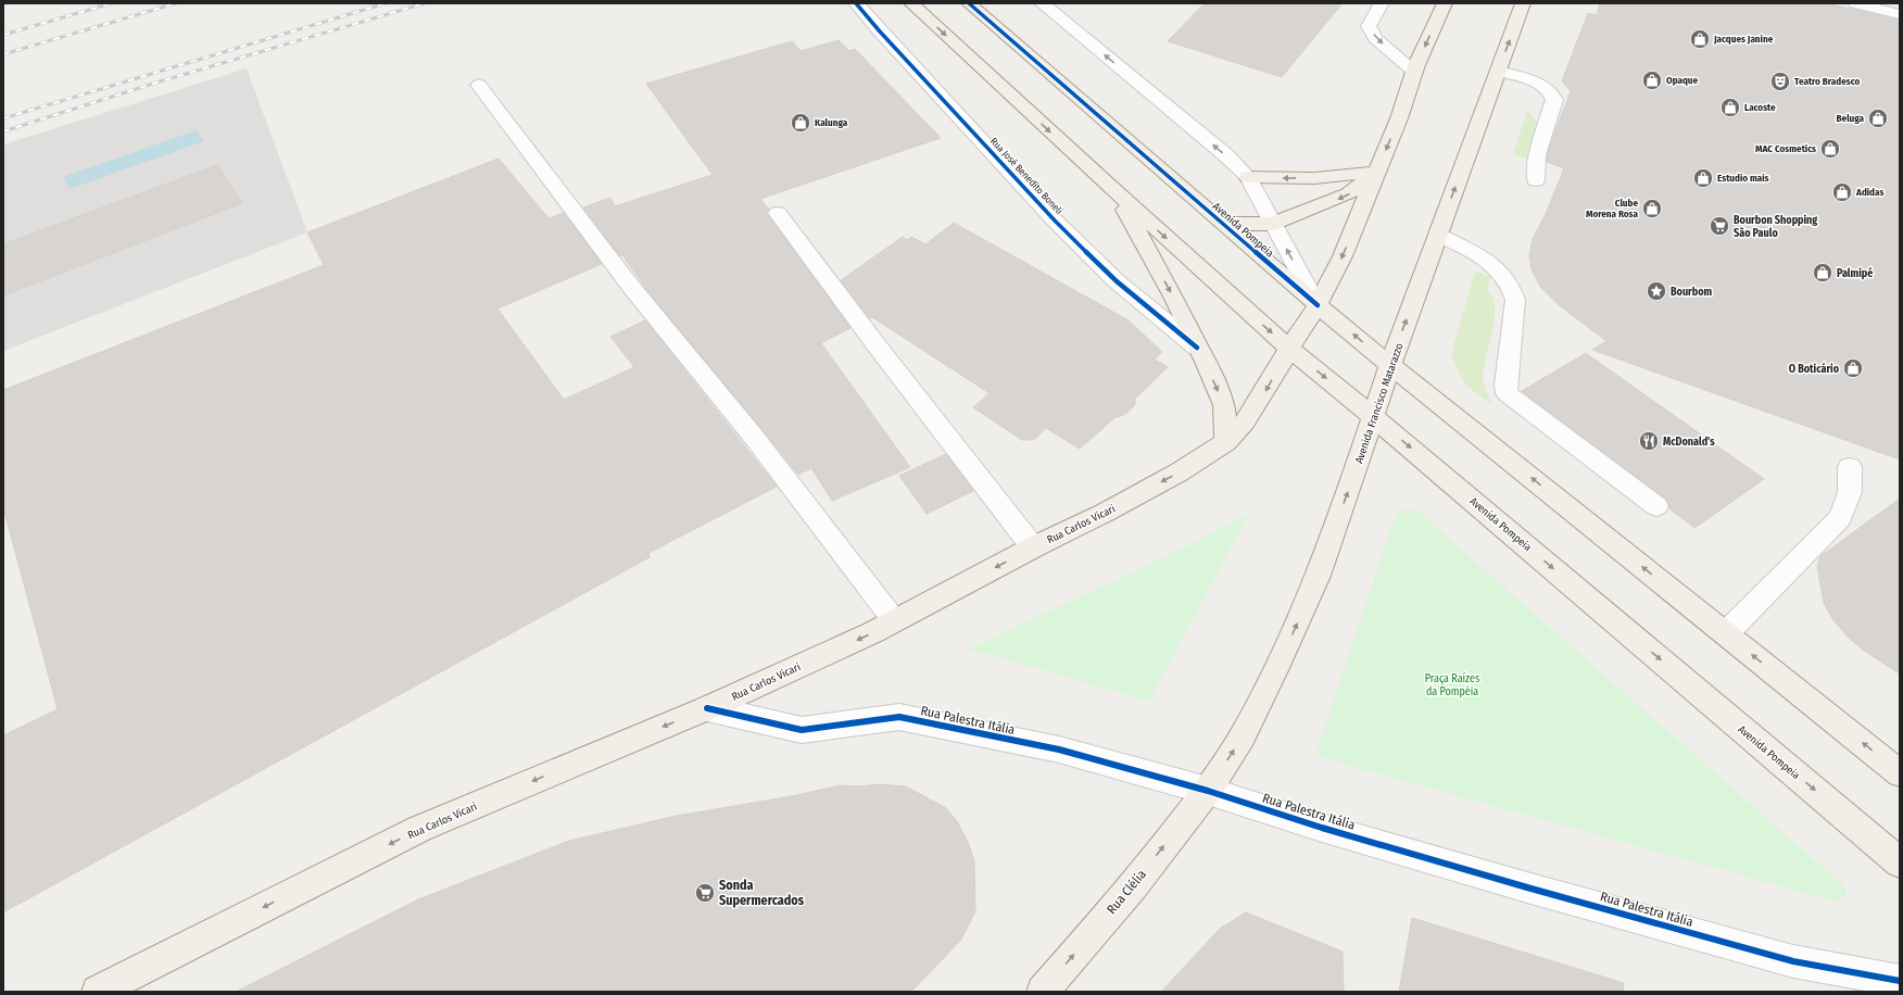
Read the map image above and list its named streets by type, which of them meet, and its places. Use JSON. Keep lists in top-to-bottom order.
{
  "streets": {
    "main road": [
      "Avenida Pompeia",
      "Avenida Francisco Matarazzo",
      "Rua Carlos Vicari",
      "Rua Clélia"
    ],
    "street": ["Rua José Benedito Boneli", "Rua Palestra Itália"]
  },
  "crossings": [
    ["Avenida Pompeia", "Avenida Francisco Matarazzo"],
    ["Avenida Pompeia", "Rua Carlos Vicari"],
    ["Avenida Francisco Matarazzo", "Rua Palestra Itália"],
    ["Avenida Francisco Matarazzo", "Rua Clélia"],
    ["Rua Carlos Vicari", "Rua Palestra Itália"],
    ["Rua Palestra Itália", "Rua Clélia"]
  ],
  "one_way": ["Rua Carlos Vicari", "Rua Clélia"],
  "parks": ["Praça Raízes da Pompéia"],
  "places": {
    "shop": [
      "Jacques Janine",
      "Opaque",
      "Lacoste",
      "Beluga",
      "Kalunga",
      "MAC Cosmetics",
      "Estudio mais",
      "Adidas",
      "Clube Morena Rosa",
      "Palmipé",
      "O Boticário"
    ],
    "theatre": ["Teatro Bradesco"],
    "supermarket": ["Bourbon Shopping São Paulo", "Sonda Supermercados"],
    "place": ["Bourbom"],
    "restaurant": ["McDonald's"]
  }
}
